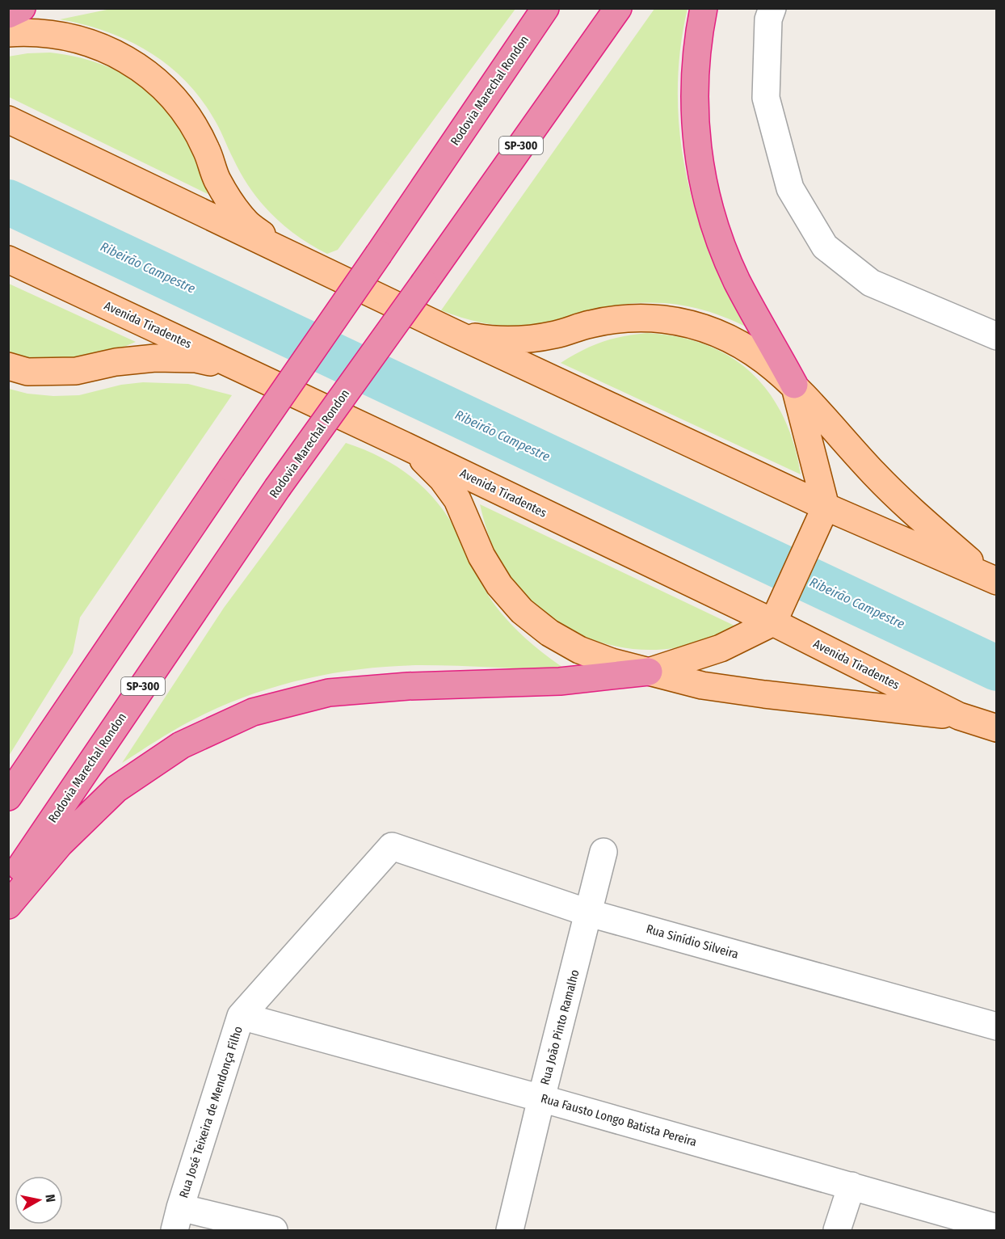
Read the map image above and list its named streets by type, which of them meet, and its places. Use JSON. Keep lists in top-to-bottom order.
{
  "streets": {
    "highway": ["Rodovia Marechal Rondon", "SP-300"],
    "main road": ["Avenida Tiradentes"],
    "street": [
      "Rua Sinídio Silveira",
      "Rua João Pinto Ramalho",
      "Rua José Teixeira de Mendonça Filho",
      "Rua Fausto Longo Batista Pereira"
    ]
  },
  "crossings": [
    ["Rua Sinídio Silveira", "Rua João Pinto Ramalho"],
    ["Rua Sinídio Silveira", "Rua José Teixeira de Mendonça Filho"],
    ["Rua João Pinto Ramalho", "Rua Fausto Longo Batista Pereira"],
    ["Rua José Teixeira de Mendonça Filho", "Rua Fausto Longo Batista Pereira"]
  ],
  "water": ["Ribeirão Campestre"],
  "north": "right"
}
